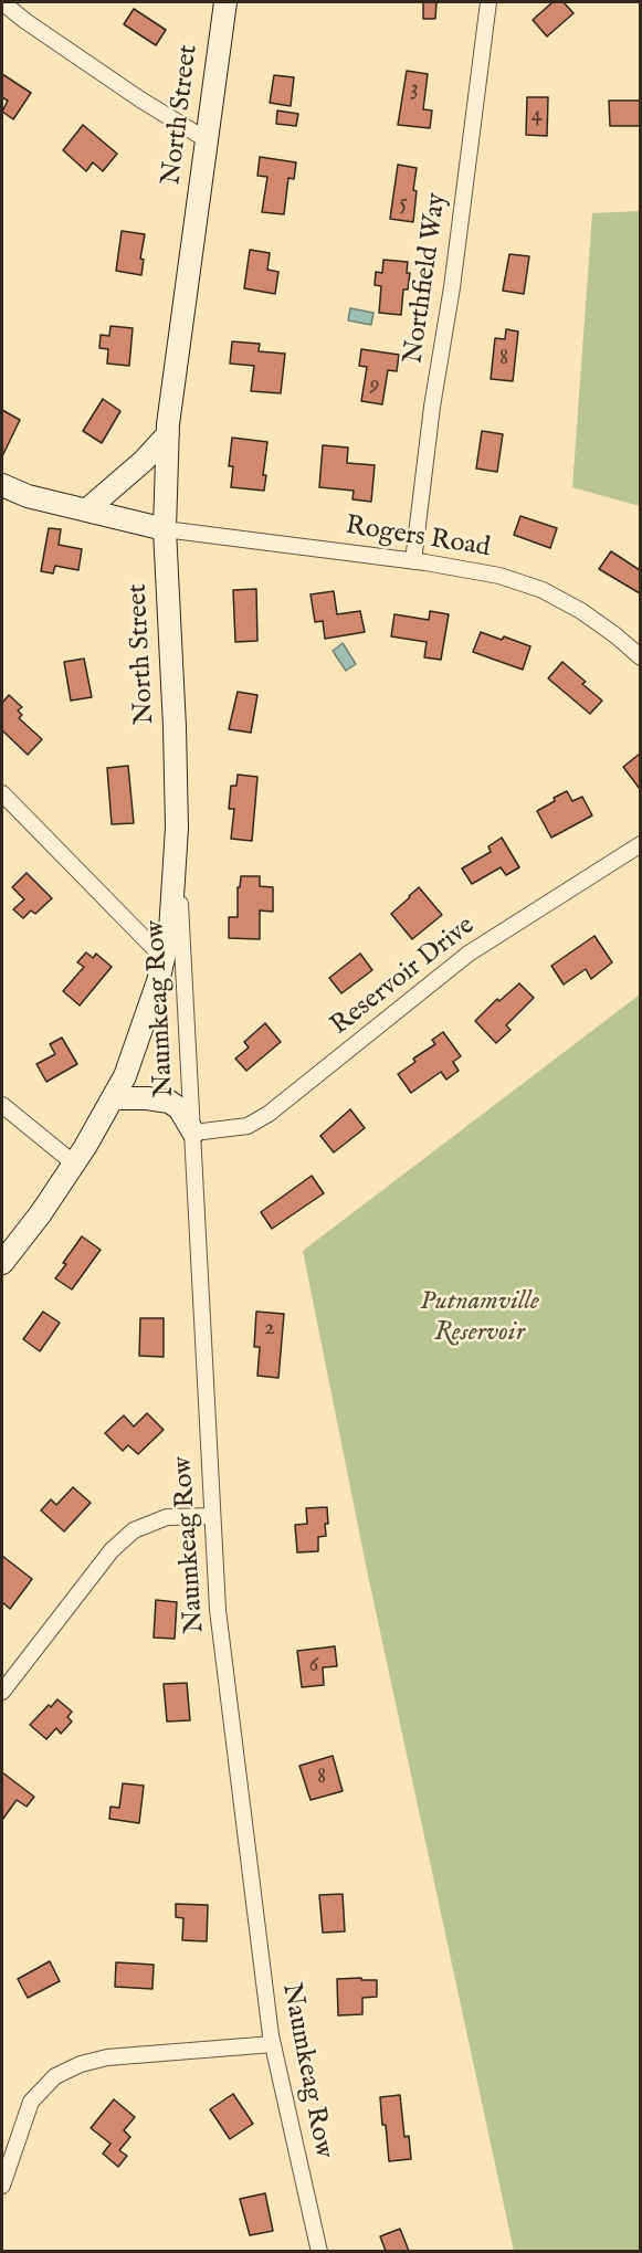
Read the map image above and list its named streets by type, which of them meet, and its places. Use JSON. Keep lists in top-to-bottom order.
{
  "streets": {
    "street": [
      "North Street",
      "Northfield Way",
      "Rogers Road",
      "Reservoir Drive",
      "Naumkeag Row"
    ]
  },
  "crossings": [
    ["North Street", "Rogers Road"],
    ["North Street", "Naumkeag Row"],
    ["Northfield Way", "Rogers Road"],
    ["Reservoir Drive", "Naumkeag Row"]
  ],
  "parks": ["Putnamville Reservoir"],
  "house_numbers": [
    "3",
    "4",
    "5",
    "8",
    "9",
    "2",
    "6",
    "8"
  ]
}
